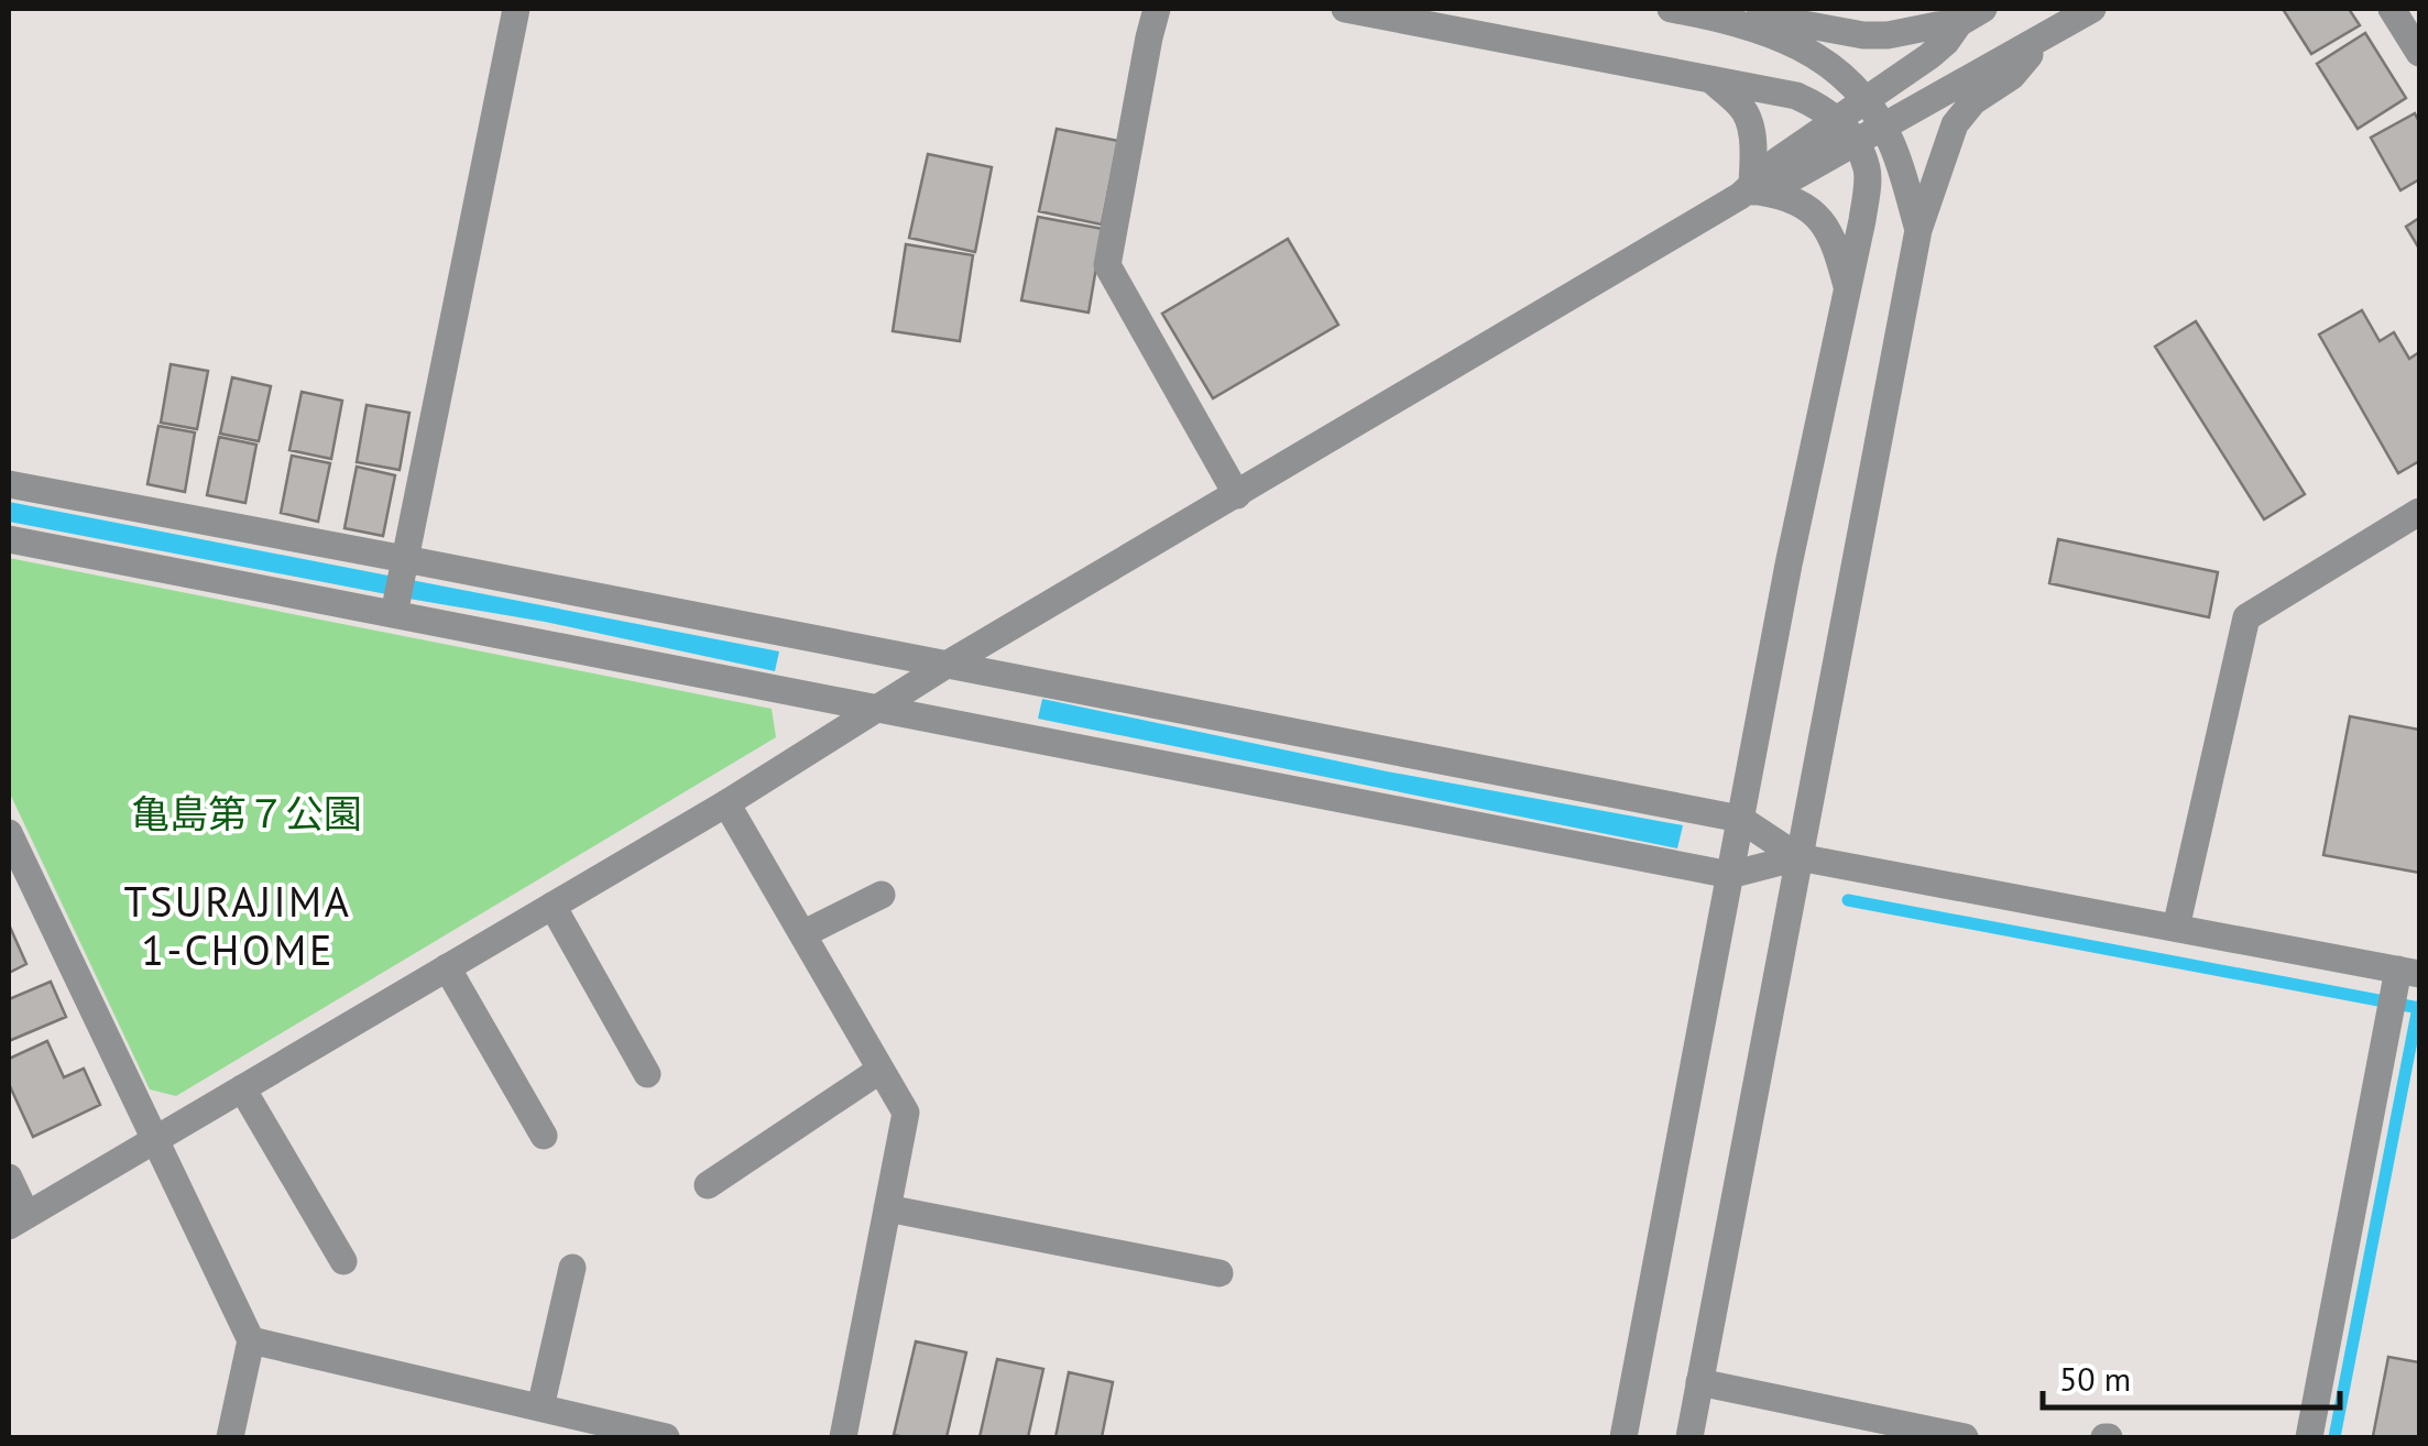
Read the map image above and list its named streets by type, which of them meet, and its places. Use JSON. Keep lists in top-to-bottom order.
{
  "districts": ["TSURAJIMA 1-CHOME"],
  "parks": ["亀島第７公園"],
  "scale_bar": "50 m"
}
